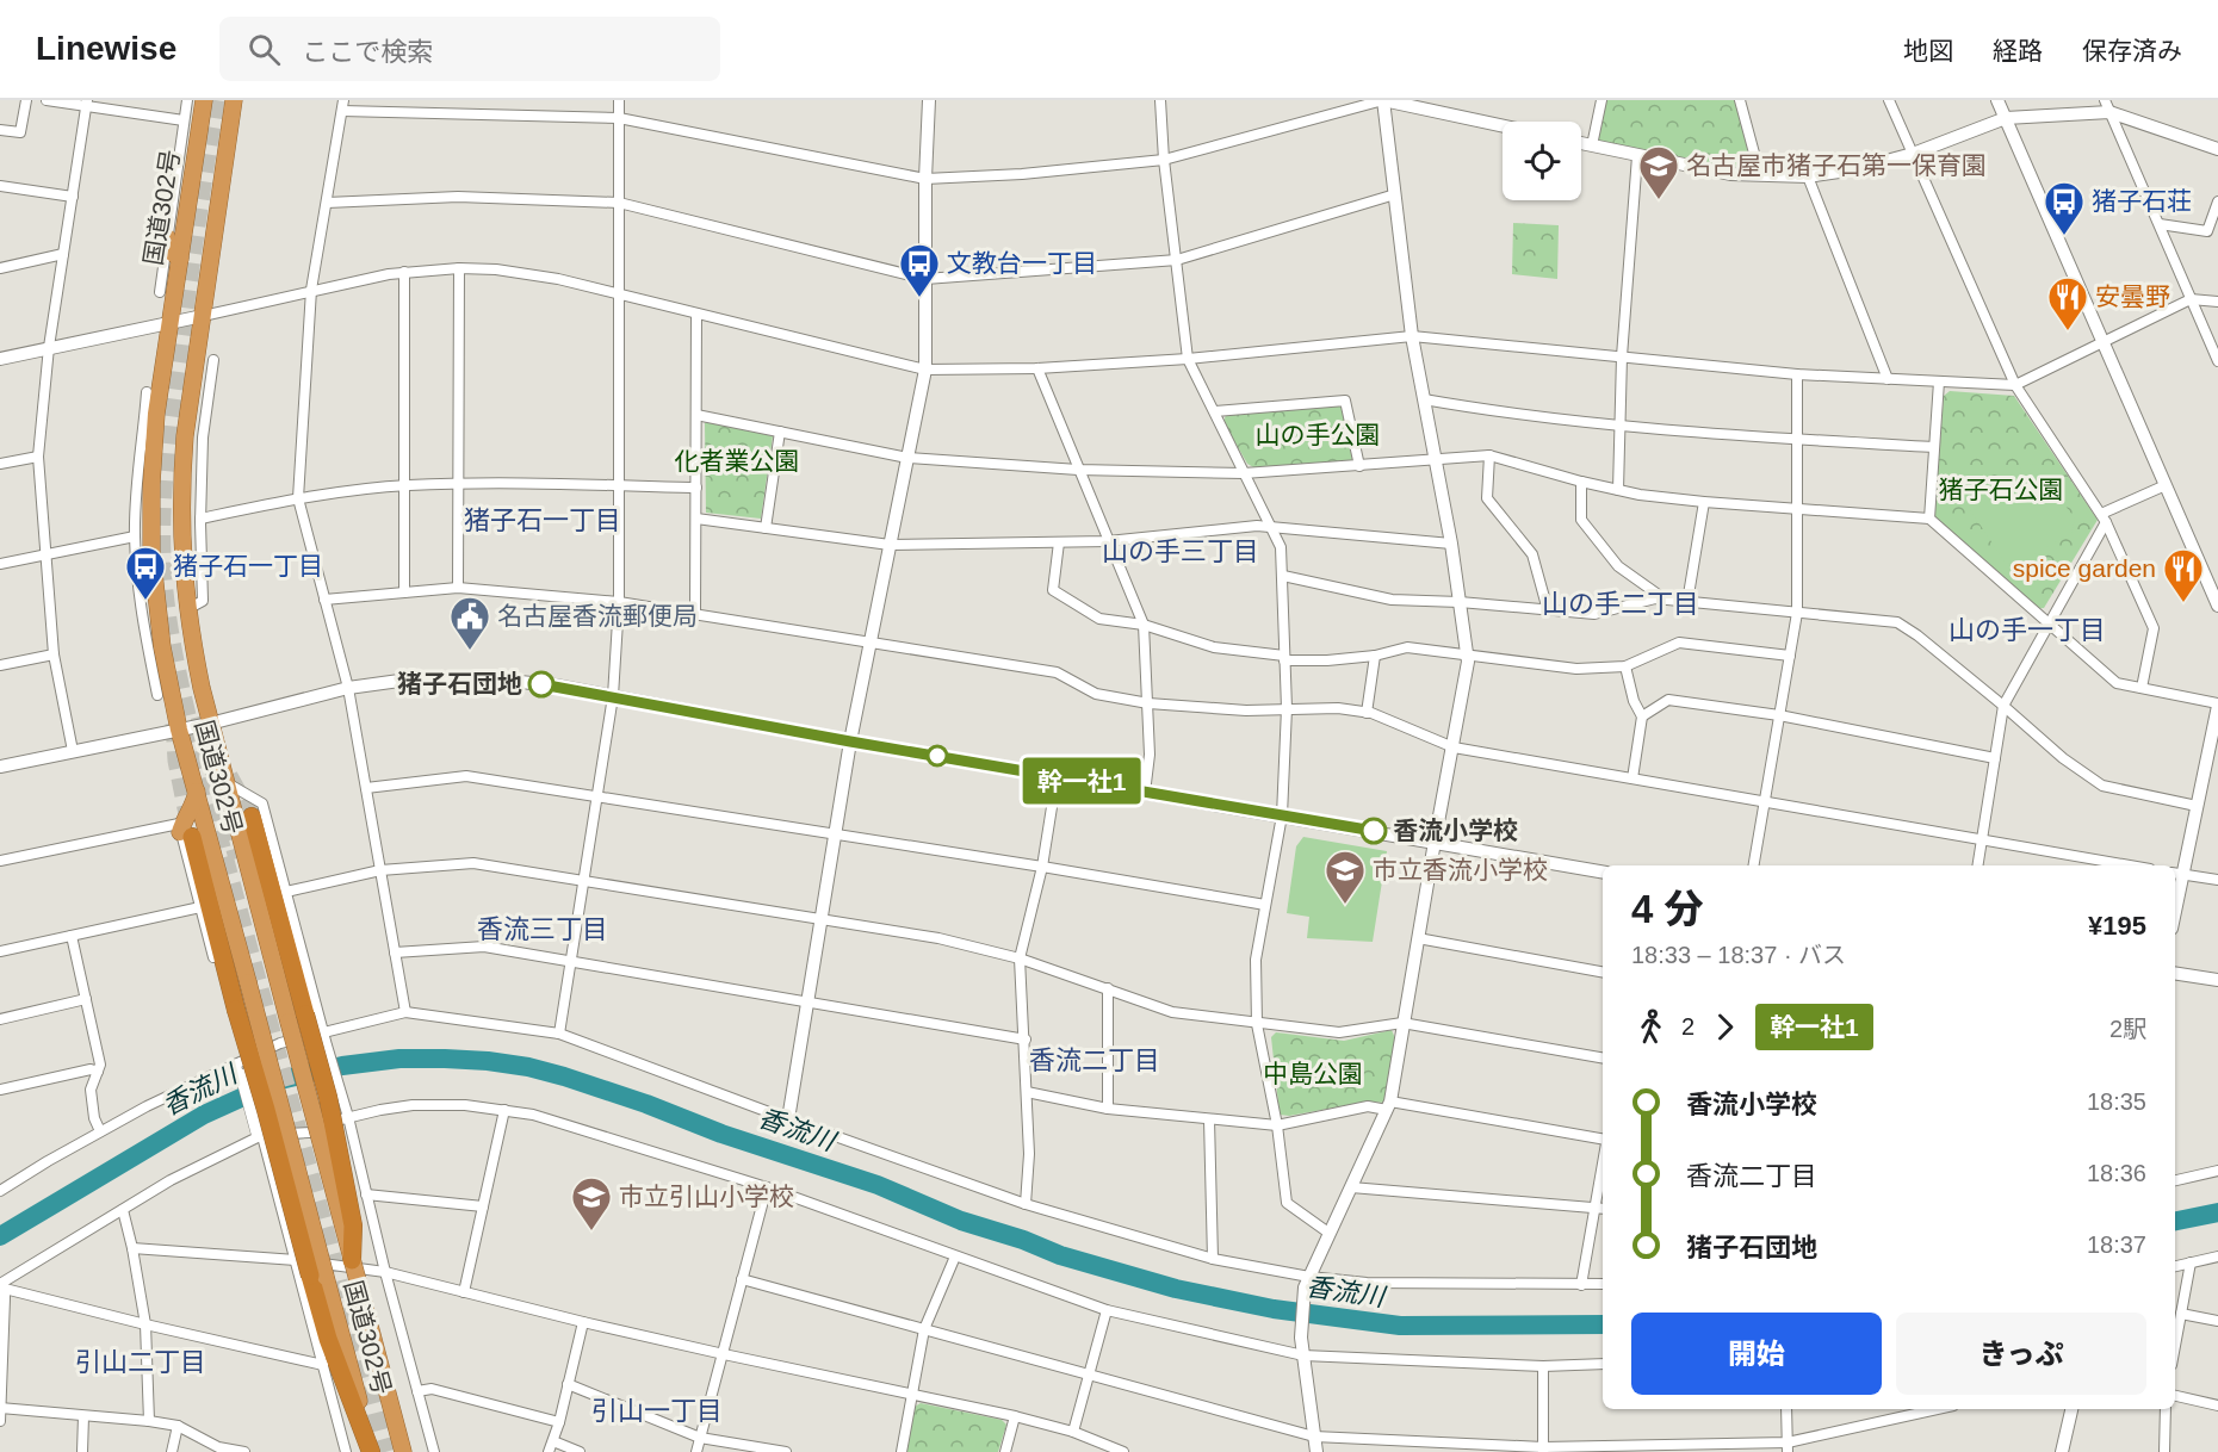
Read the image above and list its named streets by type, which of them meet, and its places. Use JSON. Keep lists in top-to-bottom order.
{
  "streets": {
    "highway": ["国道302号"]
  },
  "districts": [
    "猪子石一丁目",
    "山の手三丁目",
    "山の手二丁目",
    "山の手一丁目",
    "香流三丁目",
    "香流二丁目",
    "引山二丁目",
    "引山一丁目"
  ],
  "water": ["香流川"],
  "parks": [
    "山の手公園",
    "化者業公園",
    "猪子石公園",
    "中島公園"
  ],
  "places": {
    "school or university": ["名古屋市猪子石第一保育園", "市立香流小学校", "市立引山小学校"],
    "bus stop": ["猪子石荘", "文教台一丁目", "猪子石一丁目"],
    "restaurant": ["安曇野", "spice garden"],
    "public building": ["名古屋香流郵便局"],
    "other": ["猪子石団地", "香流小学校"]
  },
  "lines": ["bus line 幹一社1"],
  "page": {
    "header": "Linewise",
    "search": "ここで検索",
    "nav": ["地図", "経路", "保存済み"],
    "on_map": "幹一社1",
    "heading": ["4 分", "18:33 – 18:37 · バス", "¥195"],
    "legs": ["2", "幹一社1", "2駅"],
    "list": [
      {
        "name": "香流小学校",
        "value": "18:35"
      },
      {
        "name": "香流二丁目",
        "value": "18:36"
      },
      {
        "name": "猪子石団地",
        "value": "18:37"
      }
    ],
    "buttons": ["開始", "きっぷ"]
  }
}
